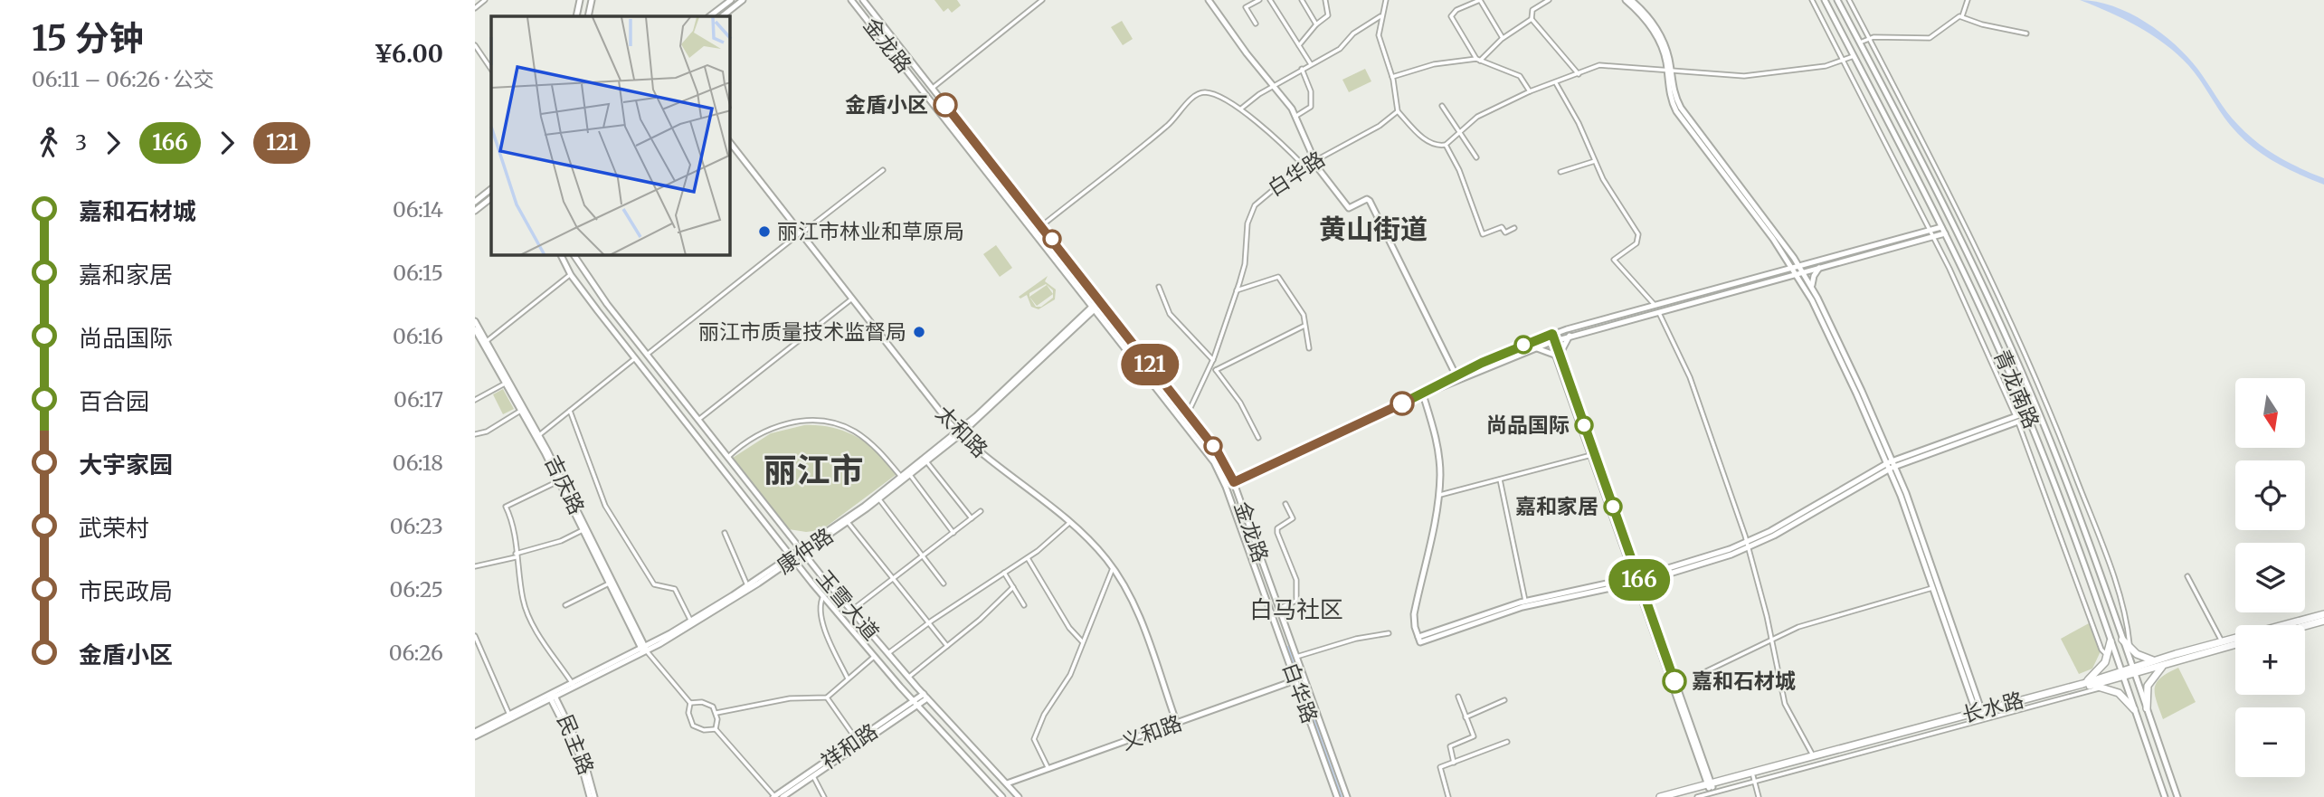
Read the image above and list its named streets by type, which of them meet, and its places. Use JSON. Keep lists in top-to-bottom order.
{
  "streets": {
    "highway": ["长水路"],
    "main road": [
      "金龙路",
      "白华路",
      "青龙南路",
      "太和路",
      "吉庆路",
      "康仲路",
      "玉雪大道",
      "义和路",
      "民主路",
      "祥和路"
    ]
  },
  "crossings": [
    ["金龙路", "白华路"],
    ["金龙路", "康仲路"],
    ["白华路", "义和路"],
    ["青龙南路", "长水路"],
    ["太和路", "康仲路"],
    ["太和路", "义和路"],
    ["吉庆路", "康仲路"],
    ["吉庆路", "祥和路"],
    ["康仲路", "玉雪大道"],
    ["康仲路", "民主路"],
    ["玉雪大道", "义和路"],
    ["玉雪大道", "祥和路"]
  ],
  "districts": ["黄山街道", "丽江市", "白马社区"],
  "places": [
    "金盾小区",
    "丽江市林业和草原局",
    "丽江市质量技术监督局",
    "尚品国际",
    "嘉和家居",
    "嘉和石材城"
  ],
  "lines": ["bus line 121", "bus line 166"],
  "north": "bottom",
  "page": {
    "heading": ["15 分钟", "06:11 – 06:26 · 公交", "¥6.00"],
    "on_map": ["166", "121"],
    "legs": ["3", "166", "121"],
    "list": [
      {
        "name": "嘉和石材城",
        "value": "06:14"
      },
      {
        "name": "嘉和家居",
        "value": "06:15"
      },
      {
        "name": "尚品国际",
        "value": "06:16"
      },
      {
        "name": "百合园",
        "value": "06:17"
      },
      {
        "name": "大宇家园",
        "value": "06:18"
      },
      {
        "name": "武荣村",
        "value": "06:23"
      },
      {
        "name": "市民政局",
        "value": "06:25"
      },
      {
        "name": "金盾小区",
        "value": "06:26"
      }
    ],
    "map_buttons": ["+", "−"]
  }
}
